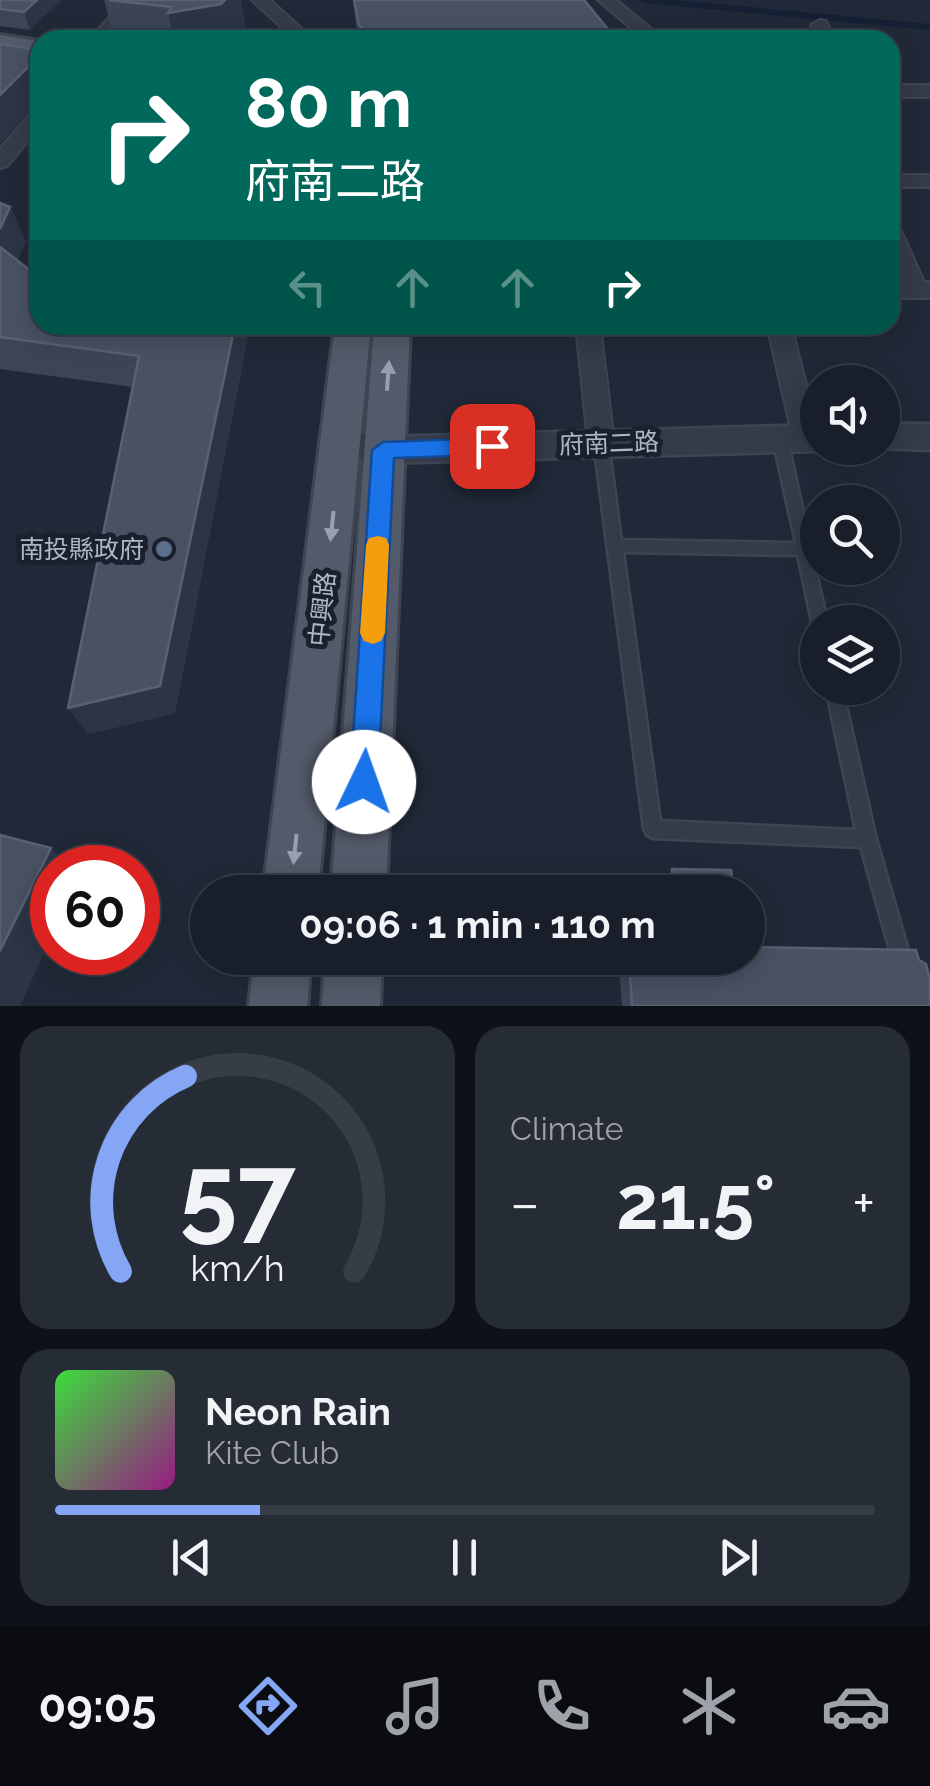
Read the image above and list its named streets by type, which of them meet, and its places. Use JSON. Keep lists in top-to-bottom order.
{
  "streets": {
    "main road": ["中興路"],
    "street": ["府南二路"]
  },
  "crossings": [
    ["府南二路", "中興路"]
  ],
  "places": ["南投縣政府"],
  "page": {
    "turn": ["80 m", "府南二路"],
    "limit": "60",
    "trip": "09:06 · 1 min · 110 m",
    "tile": "Climate",
    "heat": ["−", "21.5°", "+"],
    "song": ["Neon Rain", "Kite Club"],
    "tabs": "09:05",
    "gauge": ["57", "km/h"]
  }
}
